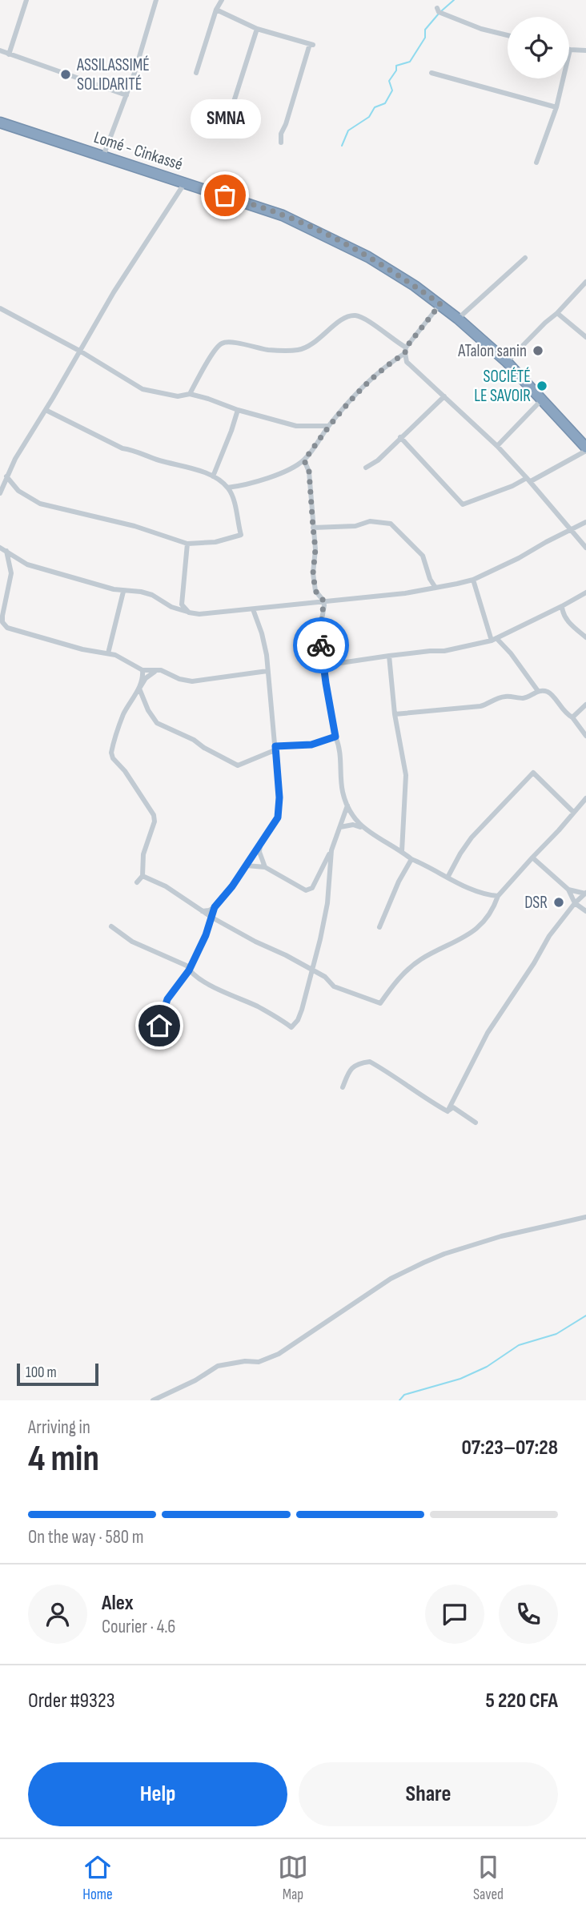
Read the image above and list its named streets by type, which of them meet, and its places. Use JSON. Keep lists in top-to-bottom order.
{
  "streets": {
    "highway": ["Lomé - Cinkassé"]
  },
  "places": [
    "ASSILASSIMÉ SOLIDARITÉ",
    "SMNA",
    "ATalon sanin",
    "SOCIÉTÉ LE SAVOIR",
    "DSR"
  ],
  "scale_bar": "100 m",
  "page": {
    "bubble": "SMNA",
    "scale": "100 m",
    "heading": ["4 min", "Arriving in", "07:23–07:28"],
    "panel": [
      "Alex",
      "Courier · 4.6",
      "Order #9323",
      "5 220 CFA"
    ],
    "bar": "On the way · 580 m",
    "buttons": ["Help", "Share"],
    "tabs": ["Home", "Map", "Saved"]
  }
}
